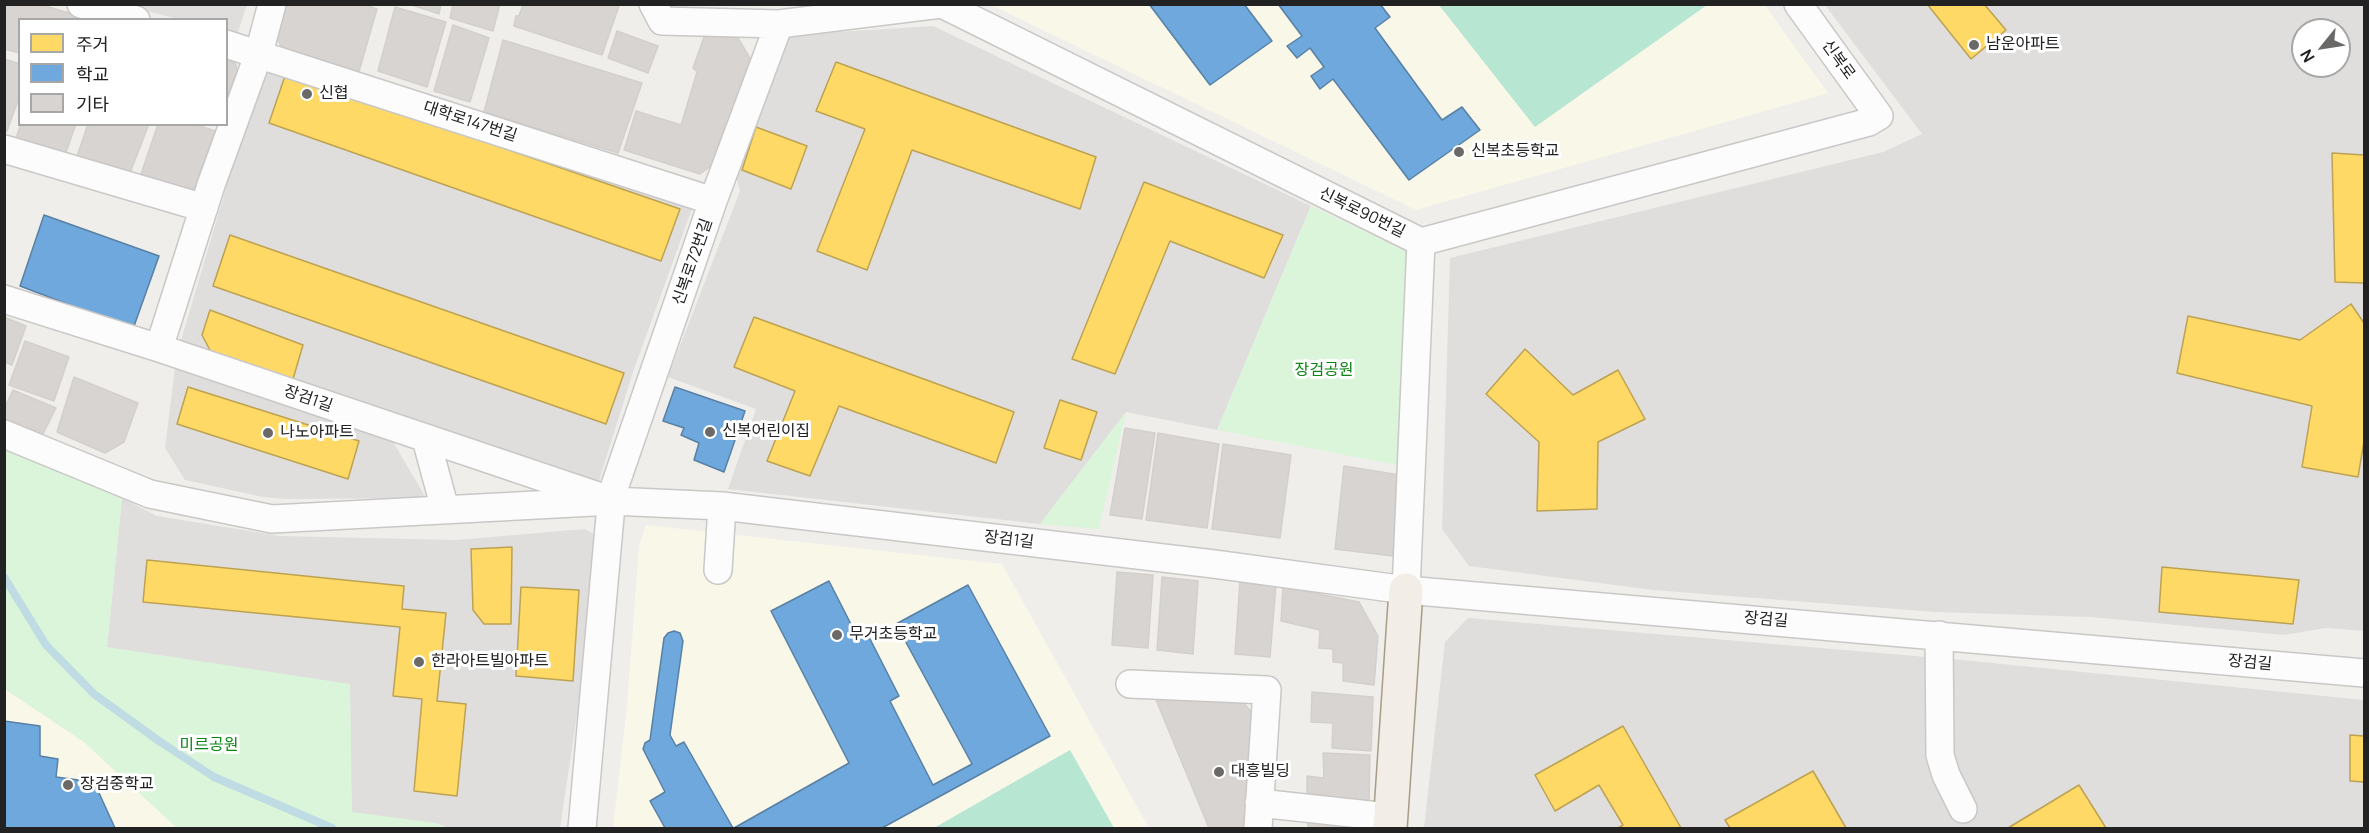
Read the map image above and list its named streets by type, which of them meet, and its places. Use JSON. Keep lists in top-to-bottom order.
{
  "streets": {
    "street": [
      "신복로",
      "대학로147번길",
      "신복로90번길",
      "신복로72번길",
      "장검1길",
      "장검길"
    ]
  },
  "crossings": [
    ["신복로", "신복로90번길"],
    ["대학로147번길", "신복로72번길"],
    ["신복로72번길", "장검1길"],
    ["장검1길", "장검길"]
  ],
  "parks": ["장검공원", "미르공원"],
  "places": [
    "남운아파트",
    "신협",
    "신복초등학교",
    "신복어린이집",
    "나노아파트",
    "무거초등학교",
    "한라아트빌아파트",
    "대흥빌딩",
    "장검중학교"
  ],
  "legend": ["주거", "학교", "기타"],
  "north": "bottom left"
}
